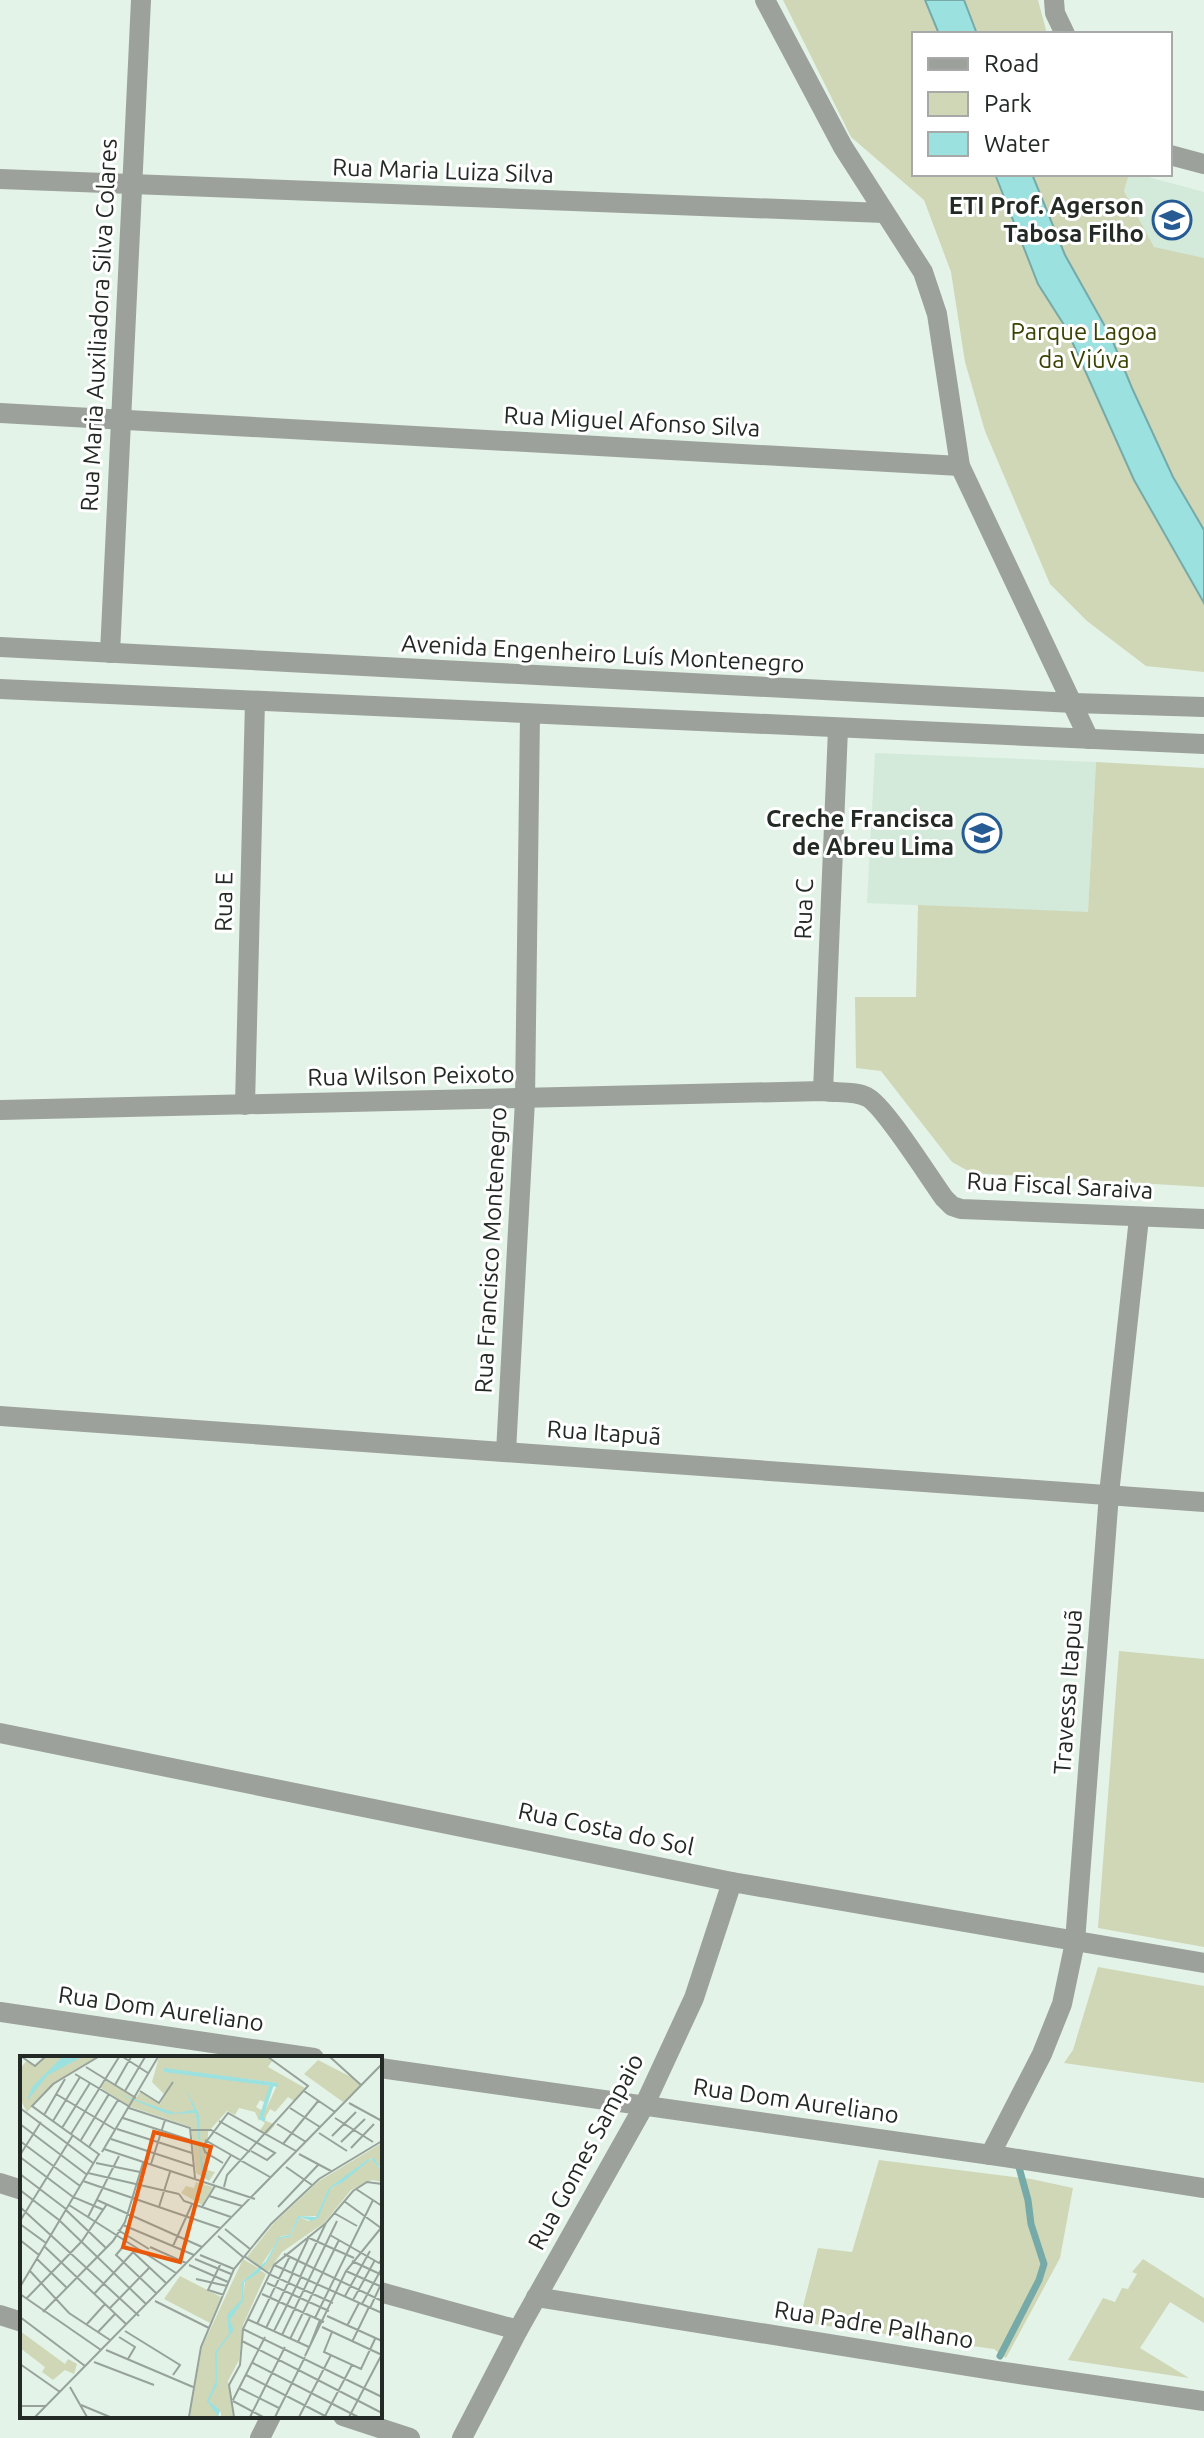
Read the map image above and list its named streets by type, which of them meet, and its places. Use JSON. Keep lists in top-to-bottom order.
{
  "streets": {
    "street": [
      "Rua Maria Luiza Silva",
      "Rua Maria Auxiliadora Silva Colares",
      "Rua Miguel Afonso Silva",
      "Avenida Engenheiro Luís Montenegro",
      "Rua E",
      "Rua C",
      "Rua Wilson Peixoto",
      "Rua Fiscal Saraiva",
      "Rua Francisco Montenegro",
      "Rua Itapuã",
      "Travessa Itapuã",
      "Rua Costa do Sol",
      "Rua Dom Aureliano",
      "Rua Gomes Sampaio",
      "Rua Padre Palhano"
    ]
  },
  "crossings": [
    ["Rua Maria Luiza Silva", "Rua Maria Auxiliadora Silva Colares"],
    ["Rua Maria Auxiliadora Silva Colares", "Rua Miguel Afonso Silva"],
    ["Rua Maria Auxiliadora Silva Colares", "Avenida Engenheiro Luís Montenegro"],
    ["Rua E", "Rua Wilson Peixoto"],
    ["Rua C", "Rua Wilson Peixoto"],
    ["Rua C", "Rua Fiscal Saraiva"],
    ["Rua Wilson Peixoto", "Rua Fiscal Saraiva"],
    ["Rua Wilson Peixoto", "Rua Francisco Montenegro"],
    ["Rua Fiscal Saraiva", "Travessa Itapuã"],
    ["Rua Francisco Montenegro", "Rua Itapuã"],
    ["Rua Itapuã", "Travessa Itapuã"],
    ["Travessa Itapuã", "Rua Costa do Sol"],
    ["Travessa Itapuã", "Rua Dom Aureliano"],
    ["Rua Costa do Sol", "Rua Gomes Sampaio"],
    ["Rua Dom Aureliano", "Rua Gomes Sampaio"],
    ["Rua Gomes Sampaio", "Rua Padre Palhano"]
  ],
  "parks": ["Parque Lagoa da Viúva"],
  "places": {
    "school or university": ["ETI Prof. Agerson Tabosa Filho", "Creche Francisca de Abreu Lima"]
  },
  "legend": ["Road", "Park", "Water"]
}
